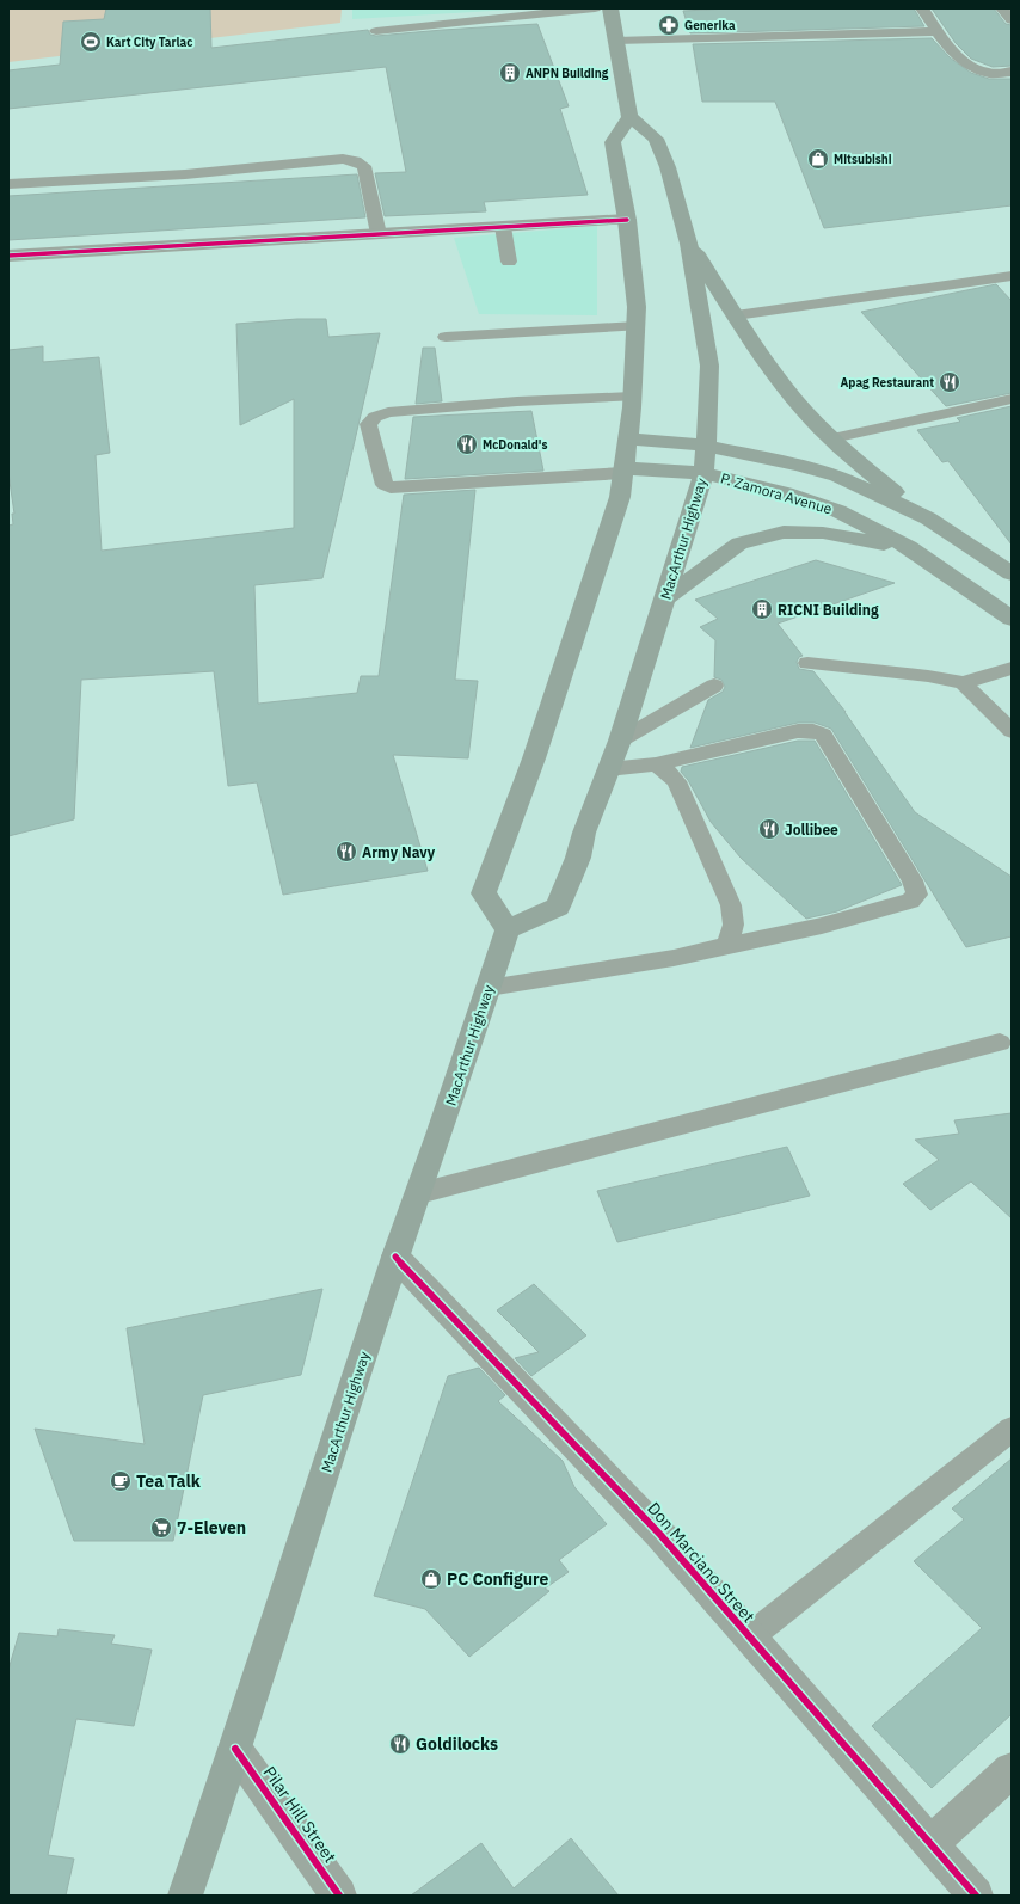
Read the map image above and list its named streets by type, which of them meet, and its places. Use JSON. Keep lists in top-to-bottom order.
{
  "streets": {
    "highway": ["P. Zamora Avenue", "MacArthur Highway"],
    "street": ["Don Marciano Street", "Pilar Hill Street"]
  },
  "crossings": [
    ["P. Zamora Avenue", "MacArthur Highway"],
    ["MacArthur Highway", "Don Marciano Street"],
    ["MacArthur Highway", "Pilar Hill Street"]
  ],
  "places": {
    "pharmacy": ["Generika"],
    "sports": ["Kart City Tarlac"],
    "building": ["ANPN Building", "RICNI Building"],
    "shop": ["Mitsubishi", "PC Configure"],
    "restaurant": [
      "Apag Restaurant",
      "McDonald's",
      "Jollibee",
      "Army Navy",
      "Goldilocks"
    ],
    "cafe": ["Tea Talk"],
    "supermarket": ["7-Eleven"]
  }
}
